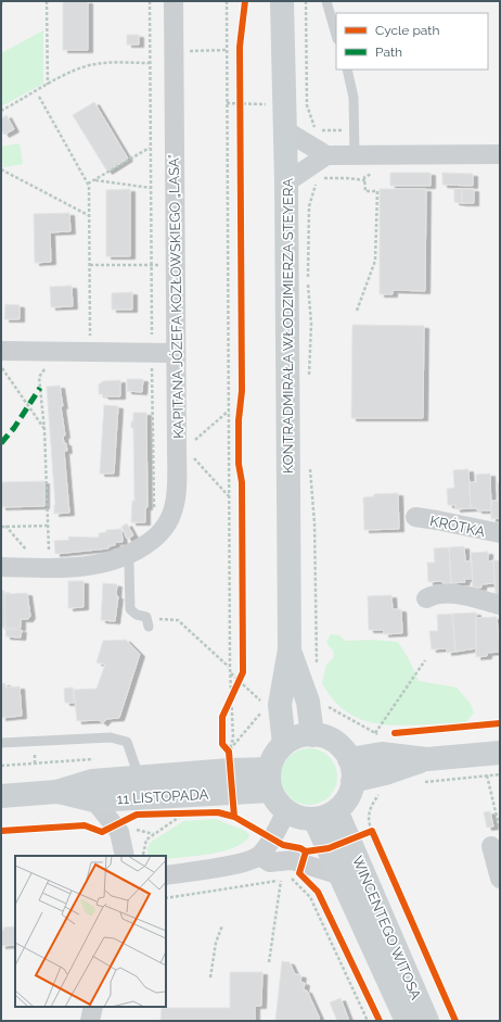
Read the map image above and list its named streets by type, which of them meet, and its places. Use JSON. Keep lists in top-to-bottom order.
{
  "streets": {
    "main road": ["KONTRADMIRAŁA WŁODZIMIERZA STEYERA", "11 LISTOPADA", "WINCENTEGO WITOSA"],
    "street": ["KAPITANA JÓZEFA KOZŁOWSKIEGO „LASA”", "KRÓTKA"]
  },
  "crossings": [
    ["KONTRADMIRAŁA WŁODZIMIERZA STEYERA", "11 LISTOPADA"],
    ["KONTRADMIRAŁA WŁODZIMIERZA STEYERA", "WINCENTEGO WITOSA"],
    ["11 LISTOPADA", "WINCENTEGO WITOSA"]
  ],
  "legend": ["Cycle path", "Path"]
}
